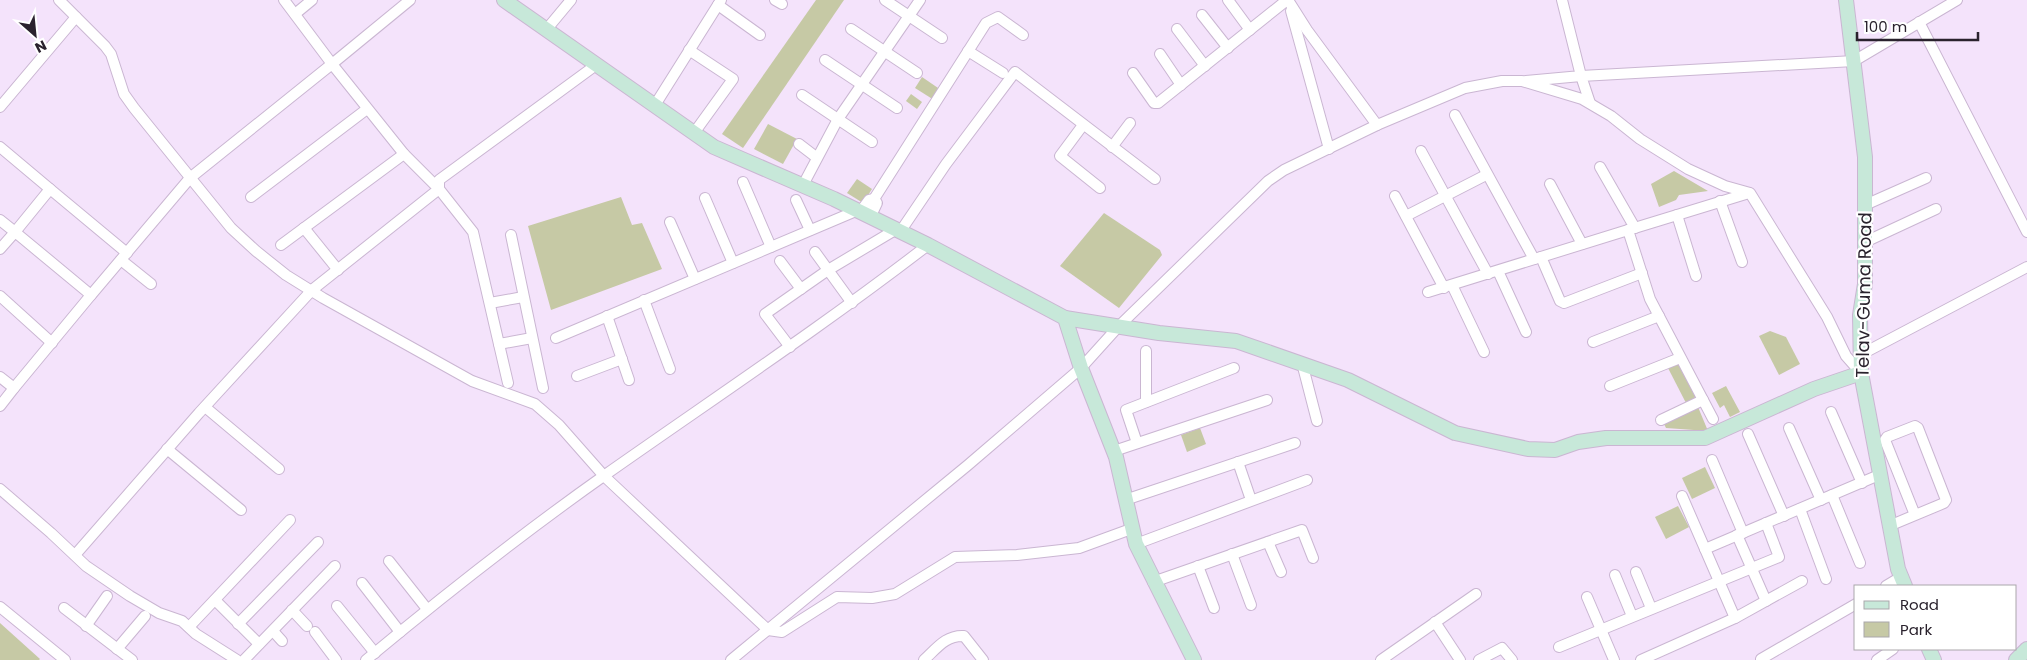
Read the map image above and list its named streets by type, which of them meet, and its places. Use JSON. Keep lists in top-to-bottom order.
{
  "streets": {
    "street": ["Telav-Guma Road"]
  },
  "legend": ["Road", "Park"],
  "scale_bar": "100 m",
  "north": "bottom right"
}
